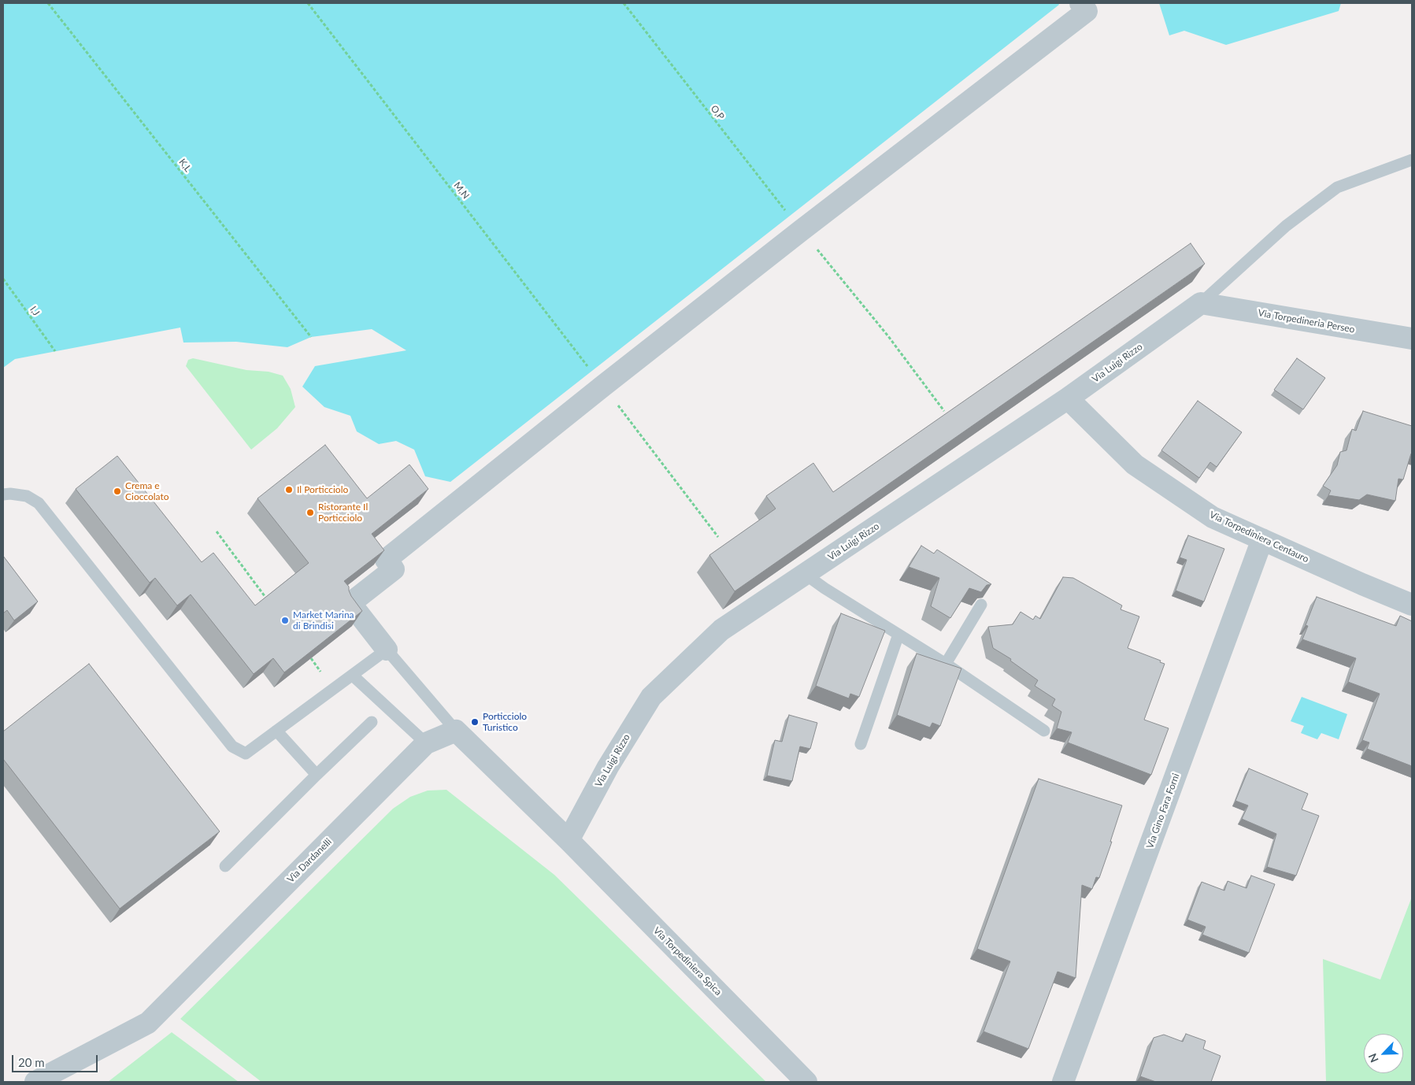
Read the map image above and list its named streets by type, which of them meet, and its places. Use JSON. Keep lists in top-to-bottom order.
{
  "streets": {
    "street": [
      "Via Torpedineria Perseo",
      "Via Luigi Rizzo",
      "Via Torpediniera Centauro",
      "Via Gino Fara Forni",
      "Via Dardanelli",
      "Via Torpediniera Spica"
    ],
    "path": [
      "O,P",
      "K,L",
      "M,N",
      "I,J"
    ]
  },
  "crossings": [
    ["Via Torpedineria Perseo", "Via Luigi Rizzo"],
    ["Via Luigi Rizzo", "Via Torpediniera Centauro"],
    ["Via Luigi Rizzo", "Via Torpediniera Spica"],
    ["Via Torpediniera Centauro", "Via Gino Fara Forni"]
  ],
  "places": [
    "Il Porticciolo",
    "Crema e Cioccolato",
    "Ristorante Il Porticciolo",
    "Market Marina di Brindisi",
    "Porticciolo Turistico"
  ],
  "scale_bar": "20 m",
  "north": "bottom left"
}
